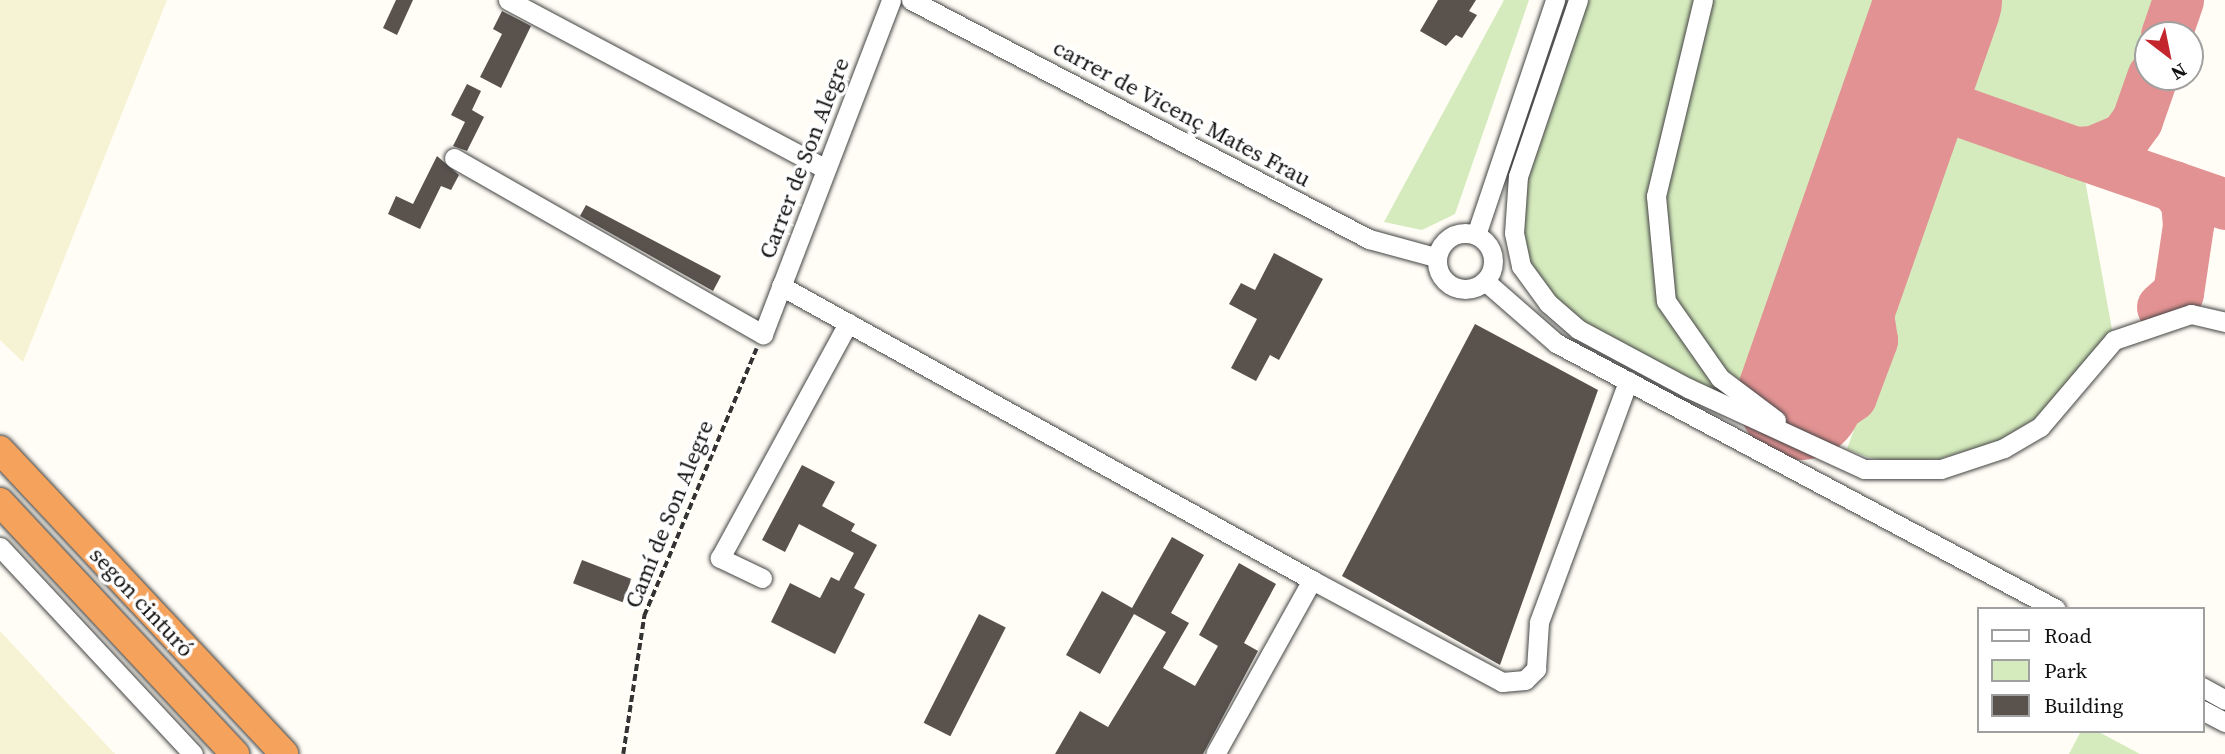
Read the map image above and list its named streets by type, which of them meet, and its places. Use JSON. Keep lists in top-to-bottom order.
{
  "streets": {
    "highway": ["segon cinturó"],
    "street": ["carrer de Vicenç Mates Frau", "Carrer de Son Alegre"],
    "path": ["Camí de Son Alegre"]
  },
  "crossings": [
    ["Carrer de Son Alegre", "Camí de Son Alegre"]
  ],
  "legend": ["Road", "Park", "Building"],
  "north": "bottom right"
}
